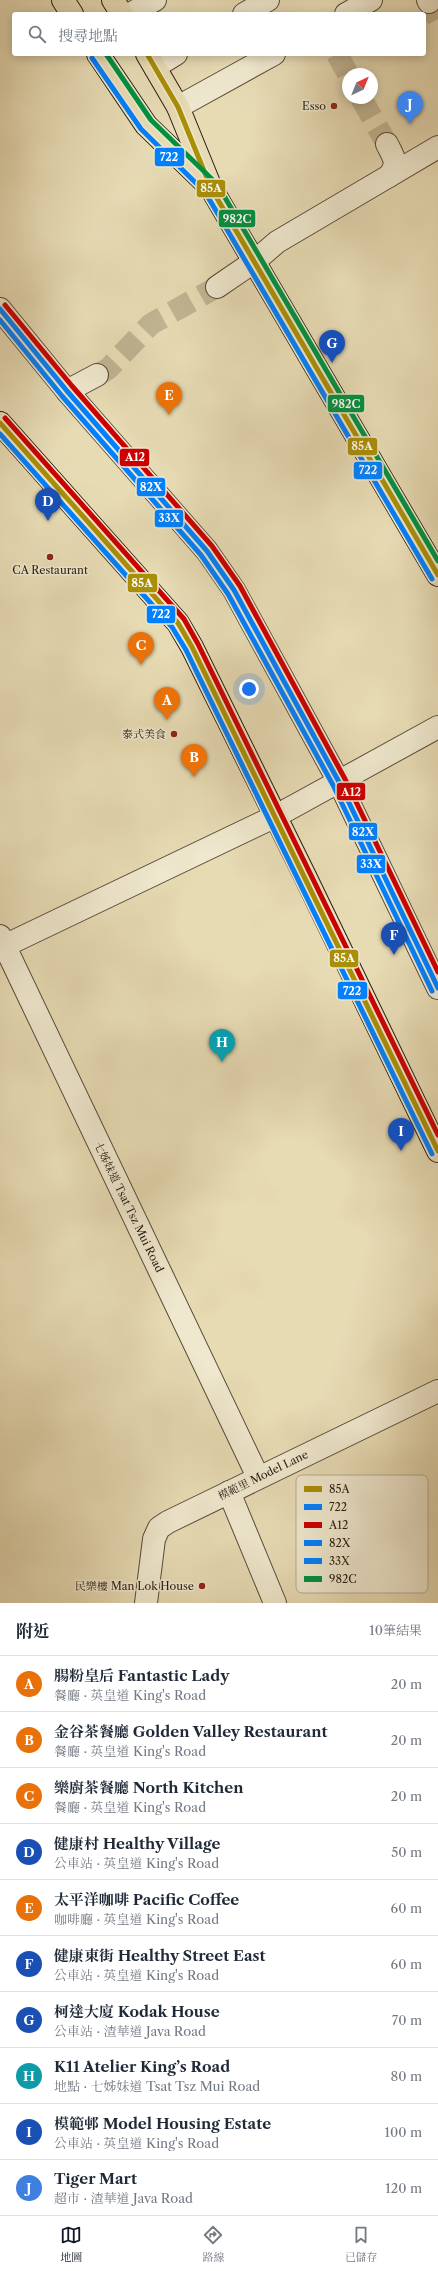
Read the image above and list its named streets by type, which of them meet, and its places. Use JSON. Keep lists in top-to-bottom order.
{
  "streets": {
    "street": ["七姊妹道 Tsat Tsz Mui Road", "模範里 Model Lane"]
  },
  "crossings": [
    ["七姊妹道 Tsat Tsz Mui Road", "模範里 Model Lane"]
  ],
  "places": [
    "Esso",
    "CA Restaurant",
    "泰式美食",
    "民樂樓 Man Lok House"
  ],
  "lines": [
    "transit line 85A",
    "transit line 982C",
    "transit line 722",
    "transit line A12",
    "transit line 82X",
    "transit line 33X"
  ],
  "legend": [
    "85A",
    "722",
    "A12",
    "82X",
    "33X",
    "982C"
  ],
  "north": "top right",
  "page": {
    "search": "搜尋地點",
    "pins": [
      "J",
      "G",
      "E",
      "D",
      "C",
      "A",
      "B",
      "F",
      "H",
      "I"
    ],
    "heading": ["附近", "10筆結果"],
    "list": [
      {
        "mark": "A",
        "name": "腸粉皇后 Fantastic Lady",
        "note": "餐廳 · 英皇道 King's Road",
        "value": "20 m"
      },
      {
        "mark": "B",
        "name": "金谷茶餐廳 Golden Valley Restaurant",
        "note": "餐廳 · 英皇道 King's Road",
        "value": "20 m"
      },
      {
        "mark": "C",
        "name": "樂廚茶餐廳 North Kitchen",
        "note": "餐廳 · 英皇道 King's Road",
        "value": "20 m"
      },
      {
        "mark": "D",
        "name": "健康村 Healthy Village",
        "note": "公車站 · 英皇道 King's Road",
        "value": "50 m"
      },
      {
        "mark": "E",
        "name": "太平洋咖啡 Pacific Coffee",
        "note": "咖啡廳 · 英皇道 King's Road",
        "value": "60 m"
      },
      {
        "mark": "F",
        "name": "健康東街 Healthy Street East",
        "note": "公車站 · 英皇道 King's Road",
        "value": "60 m"
      },
      {
        "mark": "G",
        "name": "柯達大廈 Kodak House",
        "note": "公車站 · 渣華道 Java Road",
        "value": "70 m"
      },
      {
        "mark": "H",
        "name": "K11 Atelier King’s Road",
        "note": "地點 · 七姊妹道 Tsat Tsz Mui Road",
        "value": "80 m"
      },
      {
        "mark": "I",
        "name": "模範邨 Model Housing Estate",
        "note": "公車站 · 英皇道 King's Road",
        "value": "100 m"
      },
      {
        "mark": "J",
        "name": "Tiger Mart",
        "note": "超市 · 渣華道 Java Road",
        "value": "120 m"
      }
    ],
    "nav": ["地圖", "路線", "已儲存"]
  }
}
